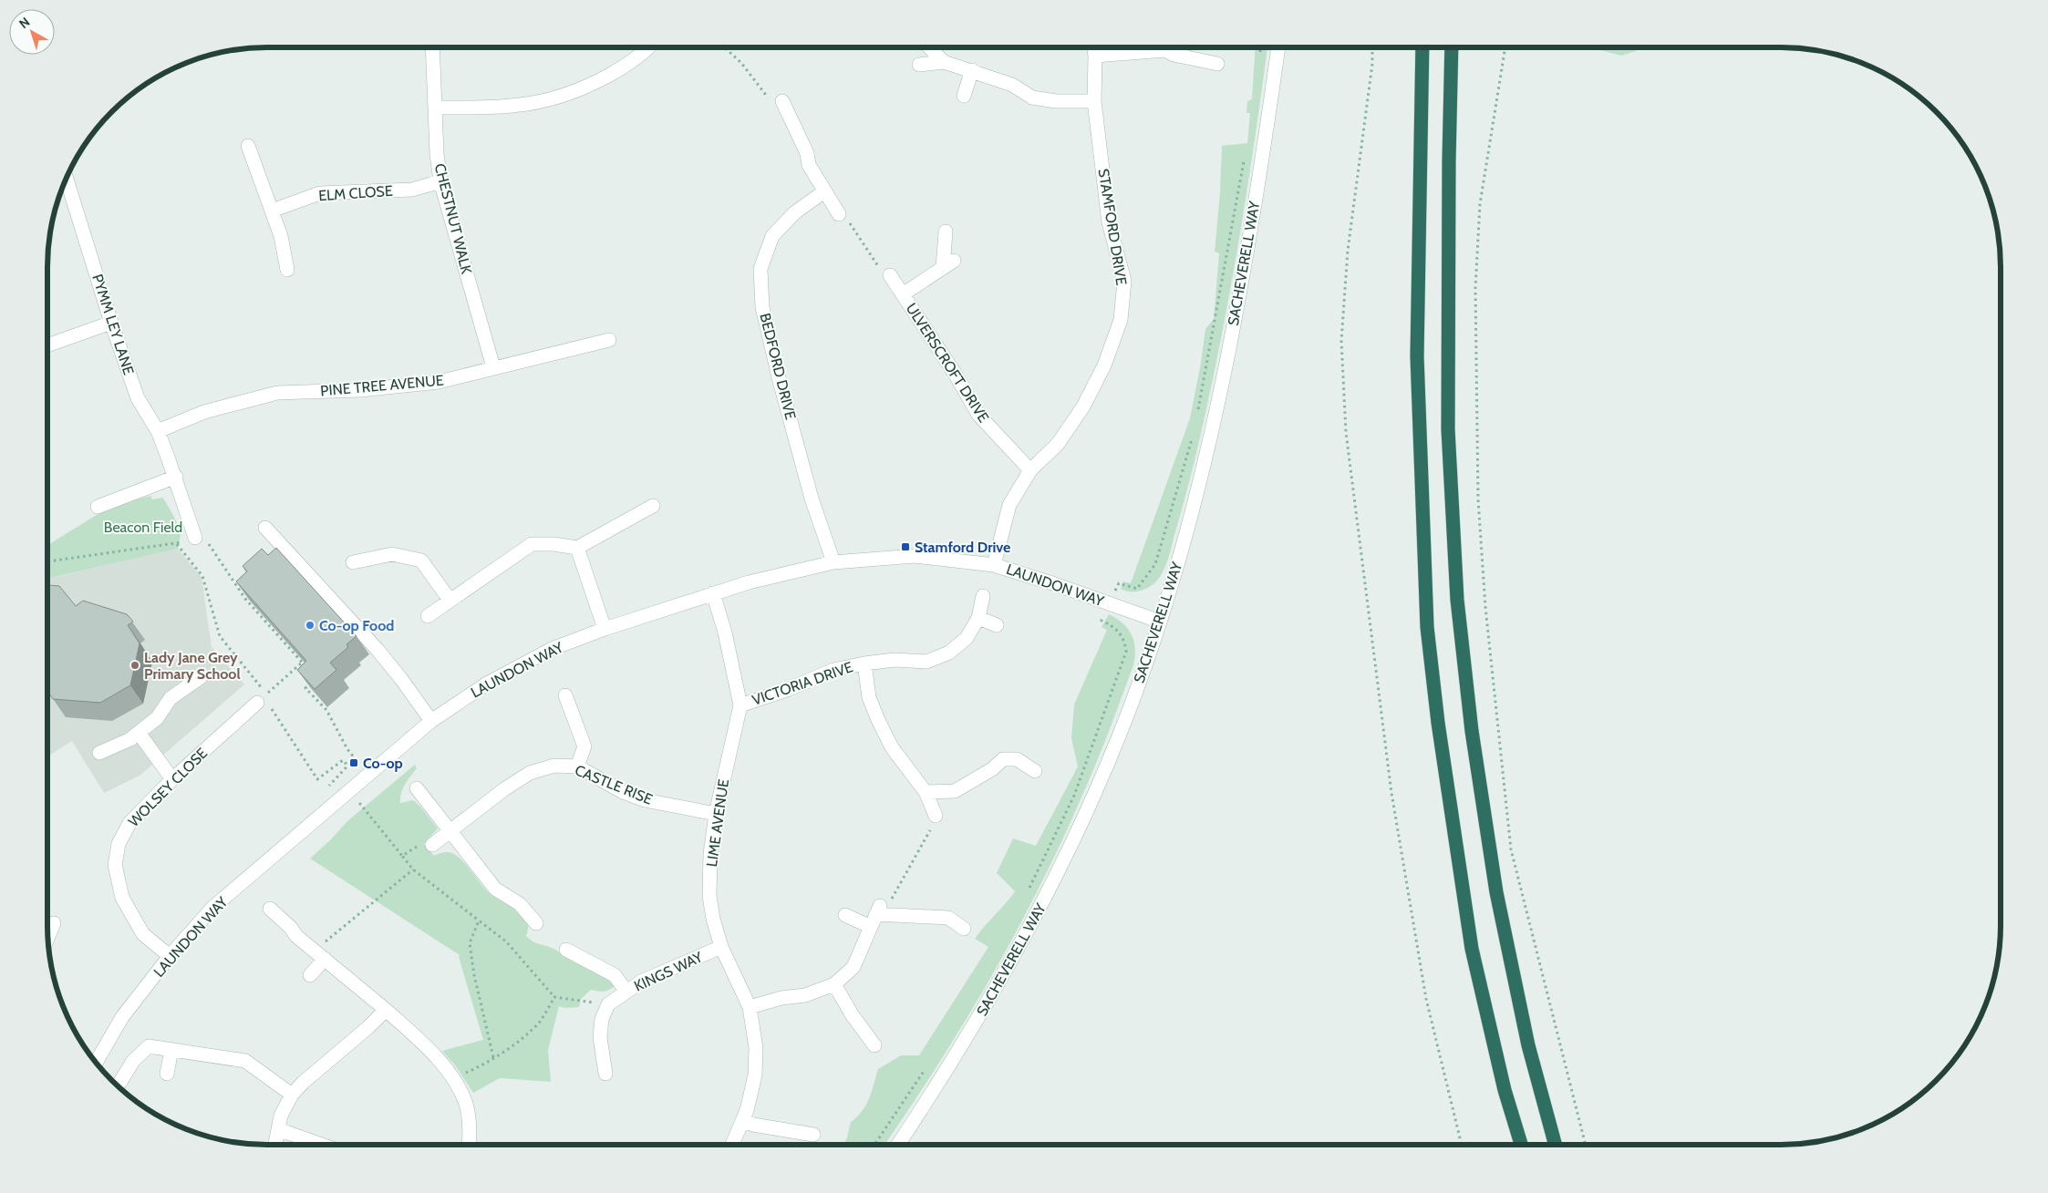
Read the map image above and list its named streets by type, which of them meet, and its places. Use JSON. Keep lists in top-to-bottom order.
{
  "streets": {
    "street": [
      "ELM CLOSE",
      "CHESTNUT WALK",
      "STAMFORD DRIVE",
      "SACHEVERELL WAY",
      "PYMM LEY LANE",
      "ULVERSCROFT DRIVE",
      "BEDFORD DRIVE",
      "PINE TREE AVENUE",
      "LAUNDON WAY",
      "VICTORIA DRIVE",
      "CASTLE RISE",
      "WOLSEY CLOSE",
      "LIME AVENUE",
      "KINGS WAY"
    ]
  },
  "crossings": [
    ["ELM CLOSE", "CHESTNUT WALK"],
    ["CHESTNUT WALK", "PINE TREE AVENUE"],
    ["STAMFORD DRIVE", "ULVERSCROFT DRIVE"],
    ["STAMFORD DRIVE", "LAUNDON WAY"],
    ["SACHEVERELL WAY", "LAUNDON WAY"],
    ["PYMM LEY LANE", "PINE TREE AVENUE"],
    ["BEDFORD DRIVE", "LAUNDON WAY"],
    ["LAUNDON WAY", "WOLSEY CLOSE"],
    ["LAUNDON WAY", "LIME AVENUE"],
    ["VICTORIA DRIVE", "LIME AVENUE"],
    ["CASTLE RISE", "LIME AVENUE"],
    ["LIME AVENUE", "KINGS WAY"]
  ],
  "parks": ["Beacon Field"],
  "places": {
    "transit": ["Stamford Drive", "Co-op"],
    "other": ["Co-op Food", "Lady Jane Grey Primary School"]
  },
  "north": "top left"
}
